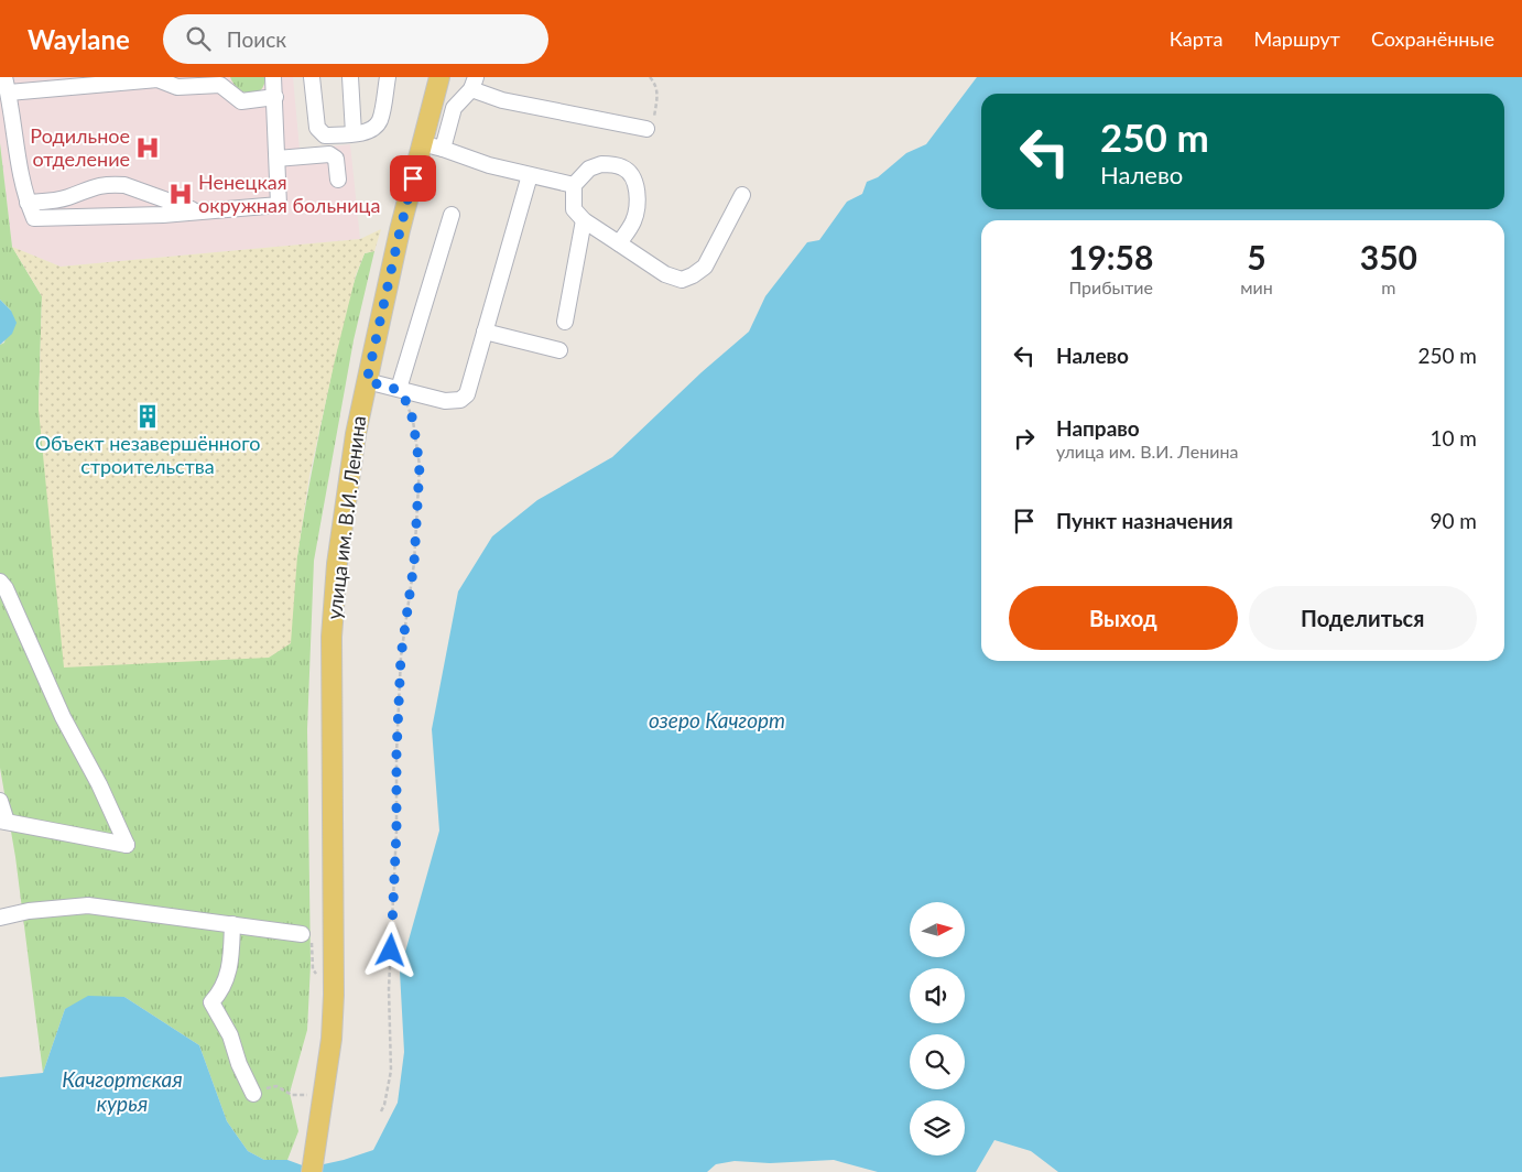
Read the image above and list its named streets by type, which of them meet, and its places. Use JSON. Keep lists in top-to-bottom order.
{
  "streets": {
    "main road": ["улица им. В.И. Ленина"]
  },
  "water": ["озеро Качгорт", "Качгортская курья"],
  "places": {
    "hospital": ["Родильное отделение", "Ненецкая окружная больница"],
    "building": ["Объект незавершённого строительства"]
  },
  "north": "right",
  "page": {
    "header": "Waylane",
    "search": "Поиск",
    "nav": ["Карта", "Маршрут", "Сохранённые"],
    "turn": ["250 m", "Налево"],
    "eta": [
      "19:58",
      "Прибытие",
      "5",
      "мин",
      "350",
      "m"
    ],
    "list": [
      {
        "name": "Налево",
        "value": "250 m"
      },
      {
        "name": "Направо",
        "note": "улица им. В.И. Ленина",
        "value": "10 m"
      },
      {
        "name": "Пункт назначения",
        "value": "90 m"
      }
    ],
    "buttons": ["Выход", "Поделиться"]
  }
}
